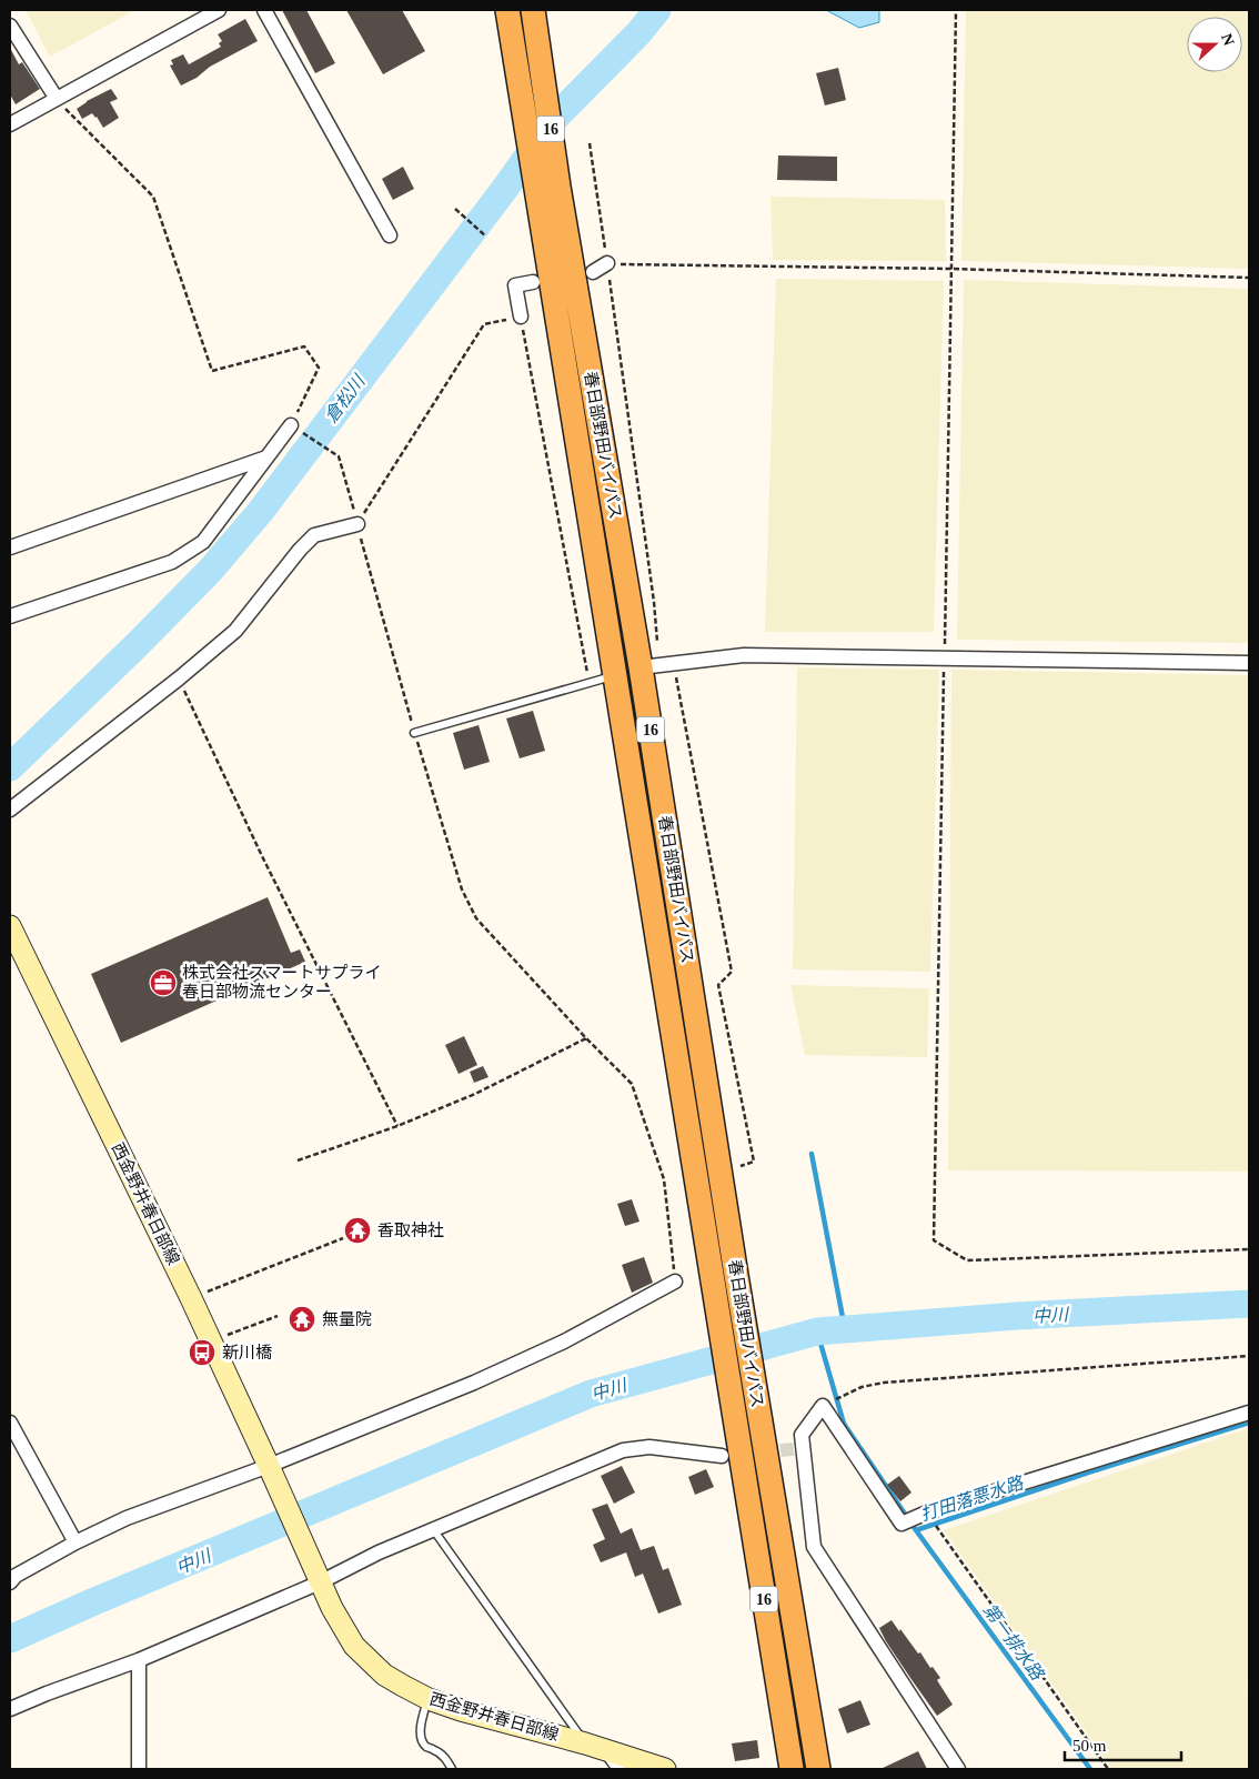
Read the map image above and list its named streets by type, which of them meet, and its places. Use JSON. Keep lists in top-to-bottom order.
{
  "streets": {
    "highway": ["16", "春日部野田バイパス"],
    "main road": ["西金野井春日部線"]
  },
  "water": [
    "倉松川",
    "中川",
    "打田落悪水路",
    "第一排水路"
  ],
  "places": {
    "office": ["株式会社スマートサプライ 春日部物流センター"],
    "temple": ["香取神社", "無量院"],
    "bus stop": ["新川橋"]
  },
  "scale_bar": "50 m",
  "north": "right"
}
